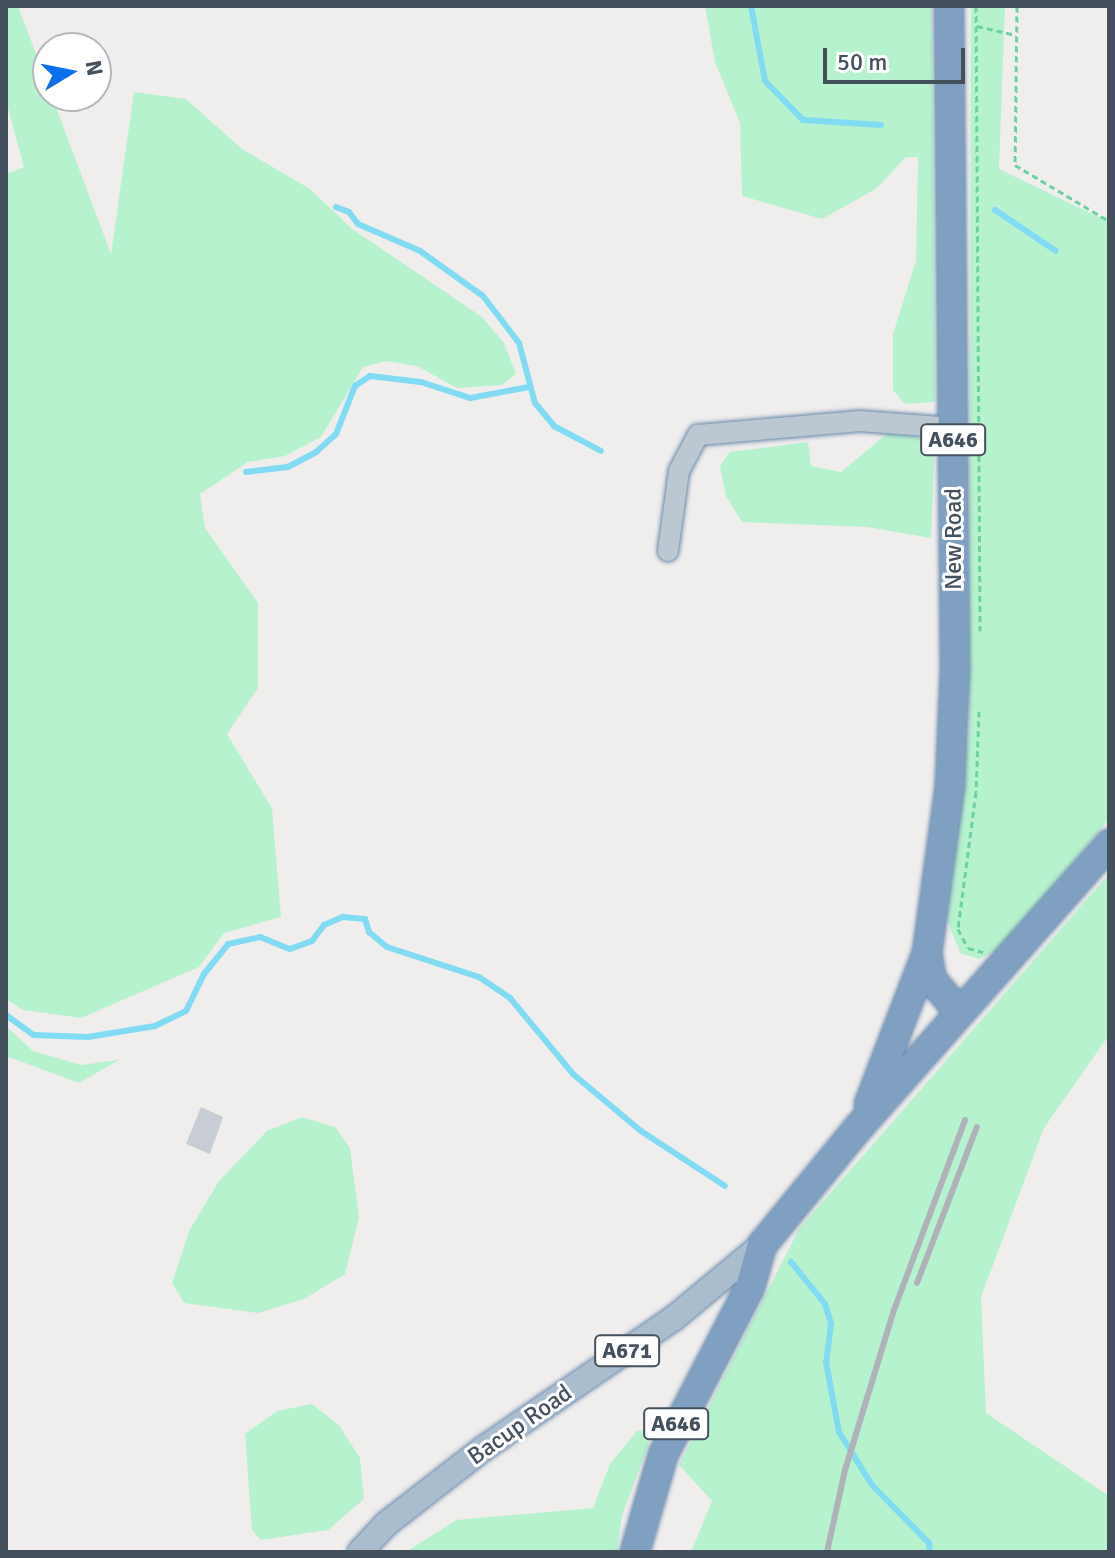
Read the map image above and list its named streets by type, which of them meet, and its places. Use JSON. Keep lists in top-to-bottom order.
{
  "streets": {
    "highway": ["A646", "New Road"],
    "main road": ["A671", "Bacup Road"]
  },
  "crossings": [
    ["A646", "Bacup Road"]
  ],
  "scale_bar": "50 m",
  "north": "right"
}
